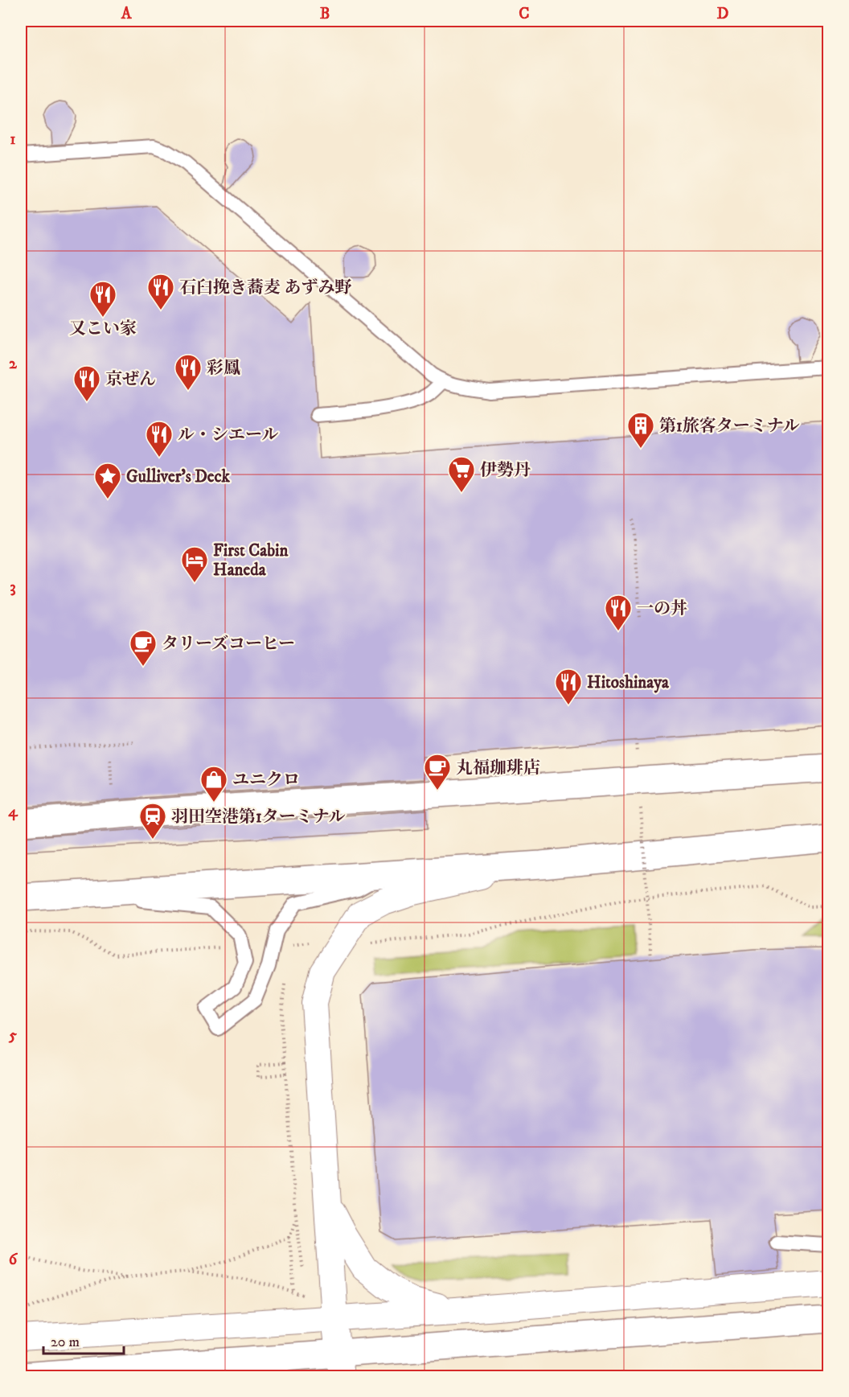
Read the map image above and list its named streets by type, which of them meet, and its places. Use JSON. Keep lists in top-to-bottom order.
{
  "places": {
    "restaurant": [
      "石臼挽き蕎麦 あずみ野",
      "又こい家",
      "彩鳳",
      "京ぜん",
      "ル・シエール",
      "一の丼",
      "Hitoshinaya"
    ],
    "building": ["第1旅客ターミナル"],
    "supermarket": ["伊勢丹"],
    "place": ["Gulliver's Deck"],
    "hotel": ["First Cabin Haneda"],
    "cafe": ["タリーズコーヒー", "丸福珈琲店"],
    "shop": ["ユニクロ"],
    "station": ["羽田空港第1ターミナル"]
  },
  "scale_bar": "20 m",
  "grid": {
    "columns": [
      "A",
      "B",
      "C",
      "D"
    ],
    "rows": [
      "1",
      "2",
      "3",
      "4",
      "5",
      "6"
    ]
  }
}
